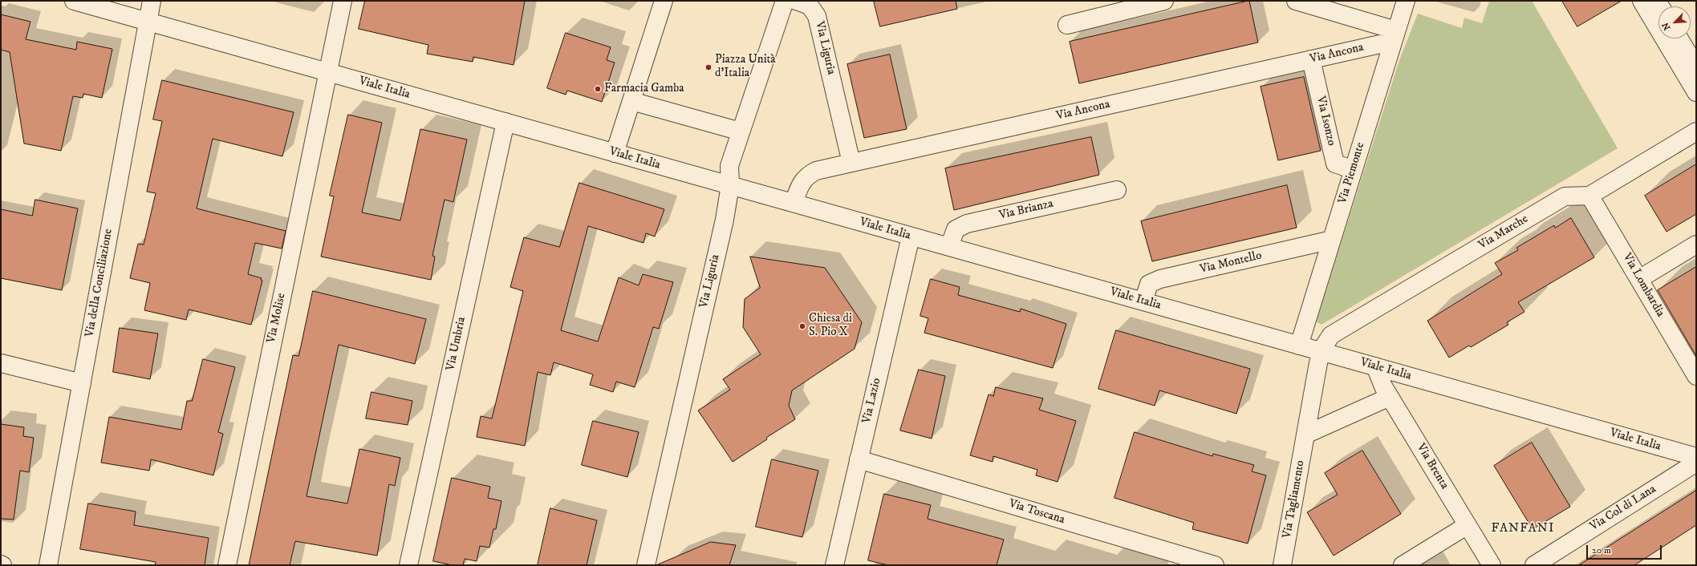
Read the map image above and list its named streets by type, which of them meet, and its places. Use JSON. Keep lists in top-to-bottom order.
{
  "streets": {
    "street": [
      "Via Liguria",
      "Via Ancona",
      "Viale Italia",
      "Via Isonzo",
      "Via Piemonte",
      "Via Brianza",
      "Via Marche",
      "Via Montello",
      "Via della Conciliazione",
      "Via Lombardia",
      "Via Molise",
      "Via Umbria",
      "Via Lazio",
      "Via Brenta",
      "Via Tagliamento",
      "Via Col di Lana",
      "Via Toscana"
    ]
  },
  "crossings": [
    ["Via Liguria", "Via Ancona"],
    ["Via Liguria", "Viale Italia"],
    ["Via Ancona", "Viale Italia"],
    ["Via Ancona", "Via Isonzo"],
    ["Via Ancona", "Via Piemonte"],
    ["Viale Italia", "Via Piemonte"],
    ["Viale Italia", "Via Brianza"],
    ["Viale Italia", "Via Marche"],
    ["Viale Italia", "Via Montello"],
    ["Viale Italia", "Via della Conciliazione"],
    ["Viale Italia", "Via Molise"],
    ["Viale Italia", "Via Umbria"],
    ["Viale Italia", "Via Lazio"],
    ["Viale Italia", "Via Brenta"],
    ["Viale Italia", "Via Tagliamento"],
    ["Via Isonzo", "Via Piemonte"],
    ["Via Piemonte", "Via Montello"],
    ["Via Marche", "Via Lombardia"],
    ["Via Marche", "Via Tagliamento"],
    ["Via Lazio", "Via Toscana"]
  ],
  "districts": ["FANFANI"],
  "places": ["Piazza Unità d'Italia", "Farmacia Gamba", "Chiesa di S. Pio X"],
  "scale_bar": "20 m",
  "north": "bottom left"
}
